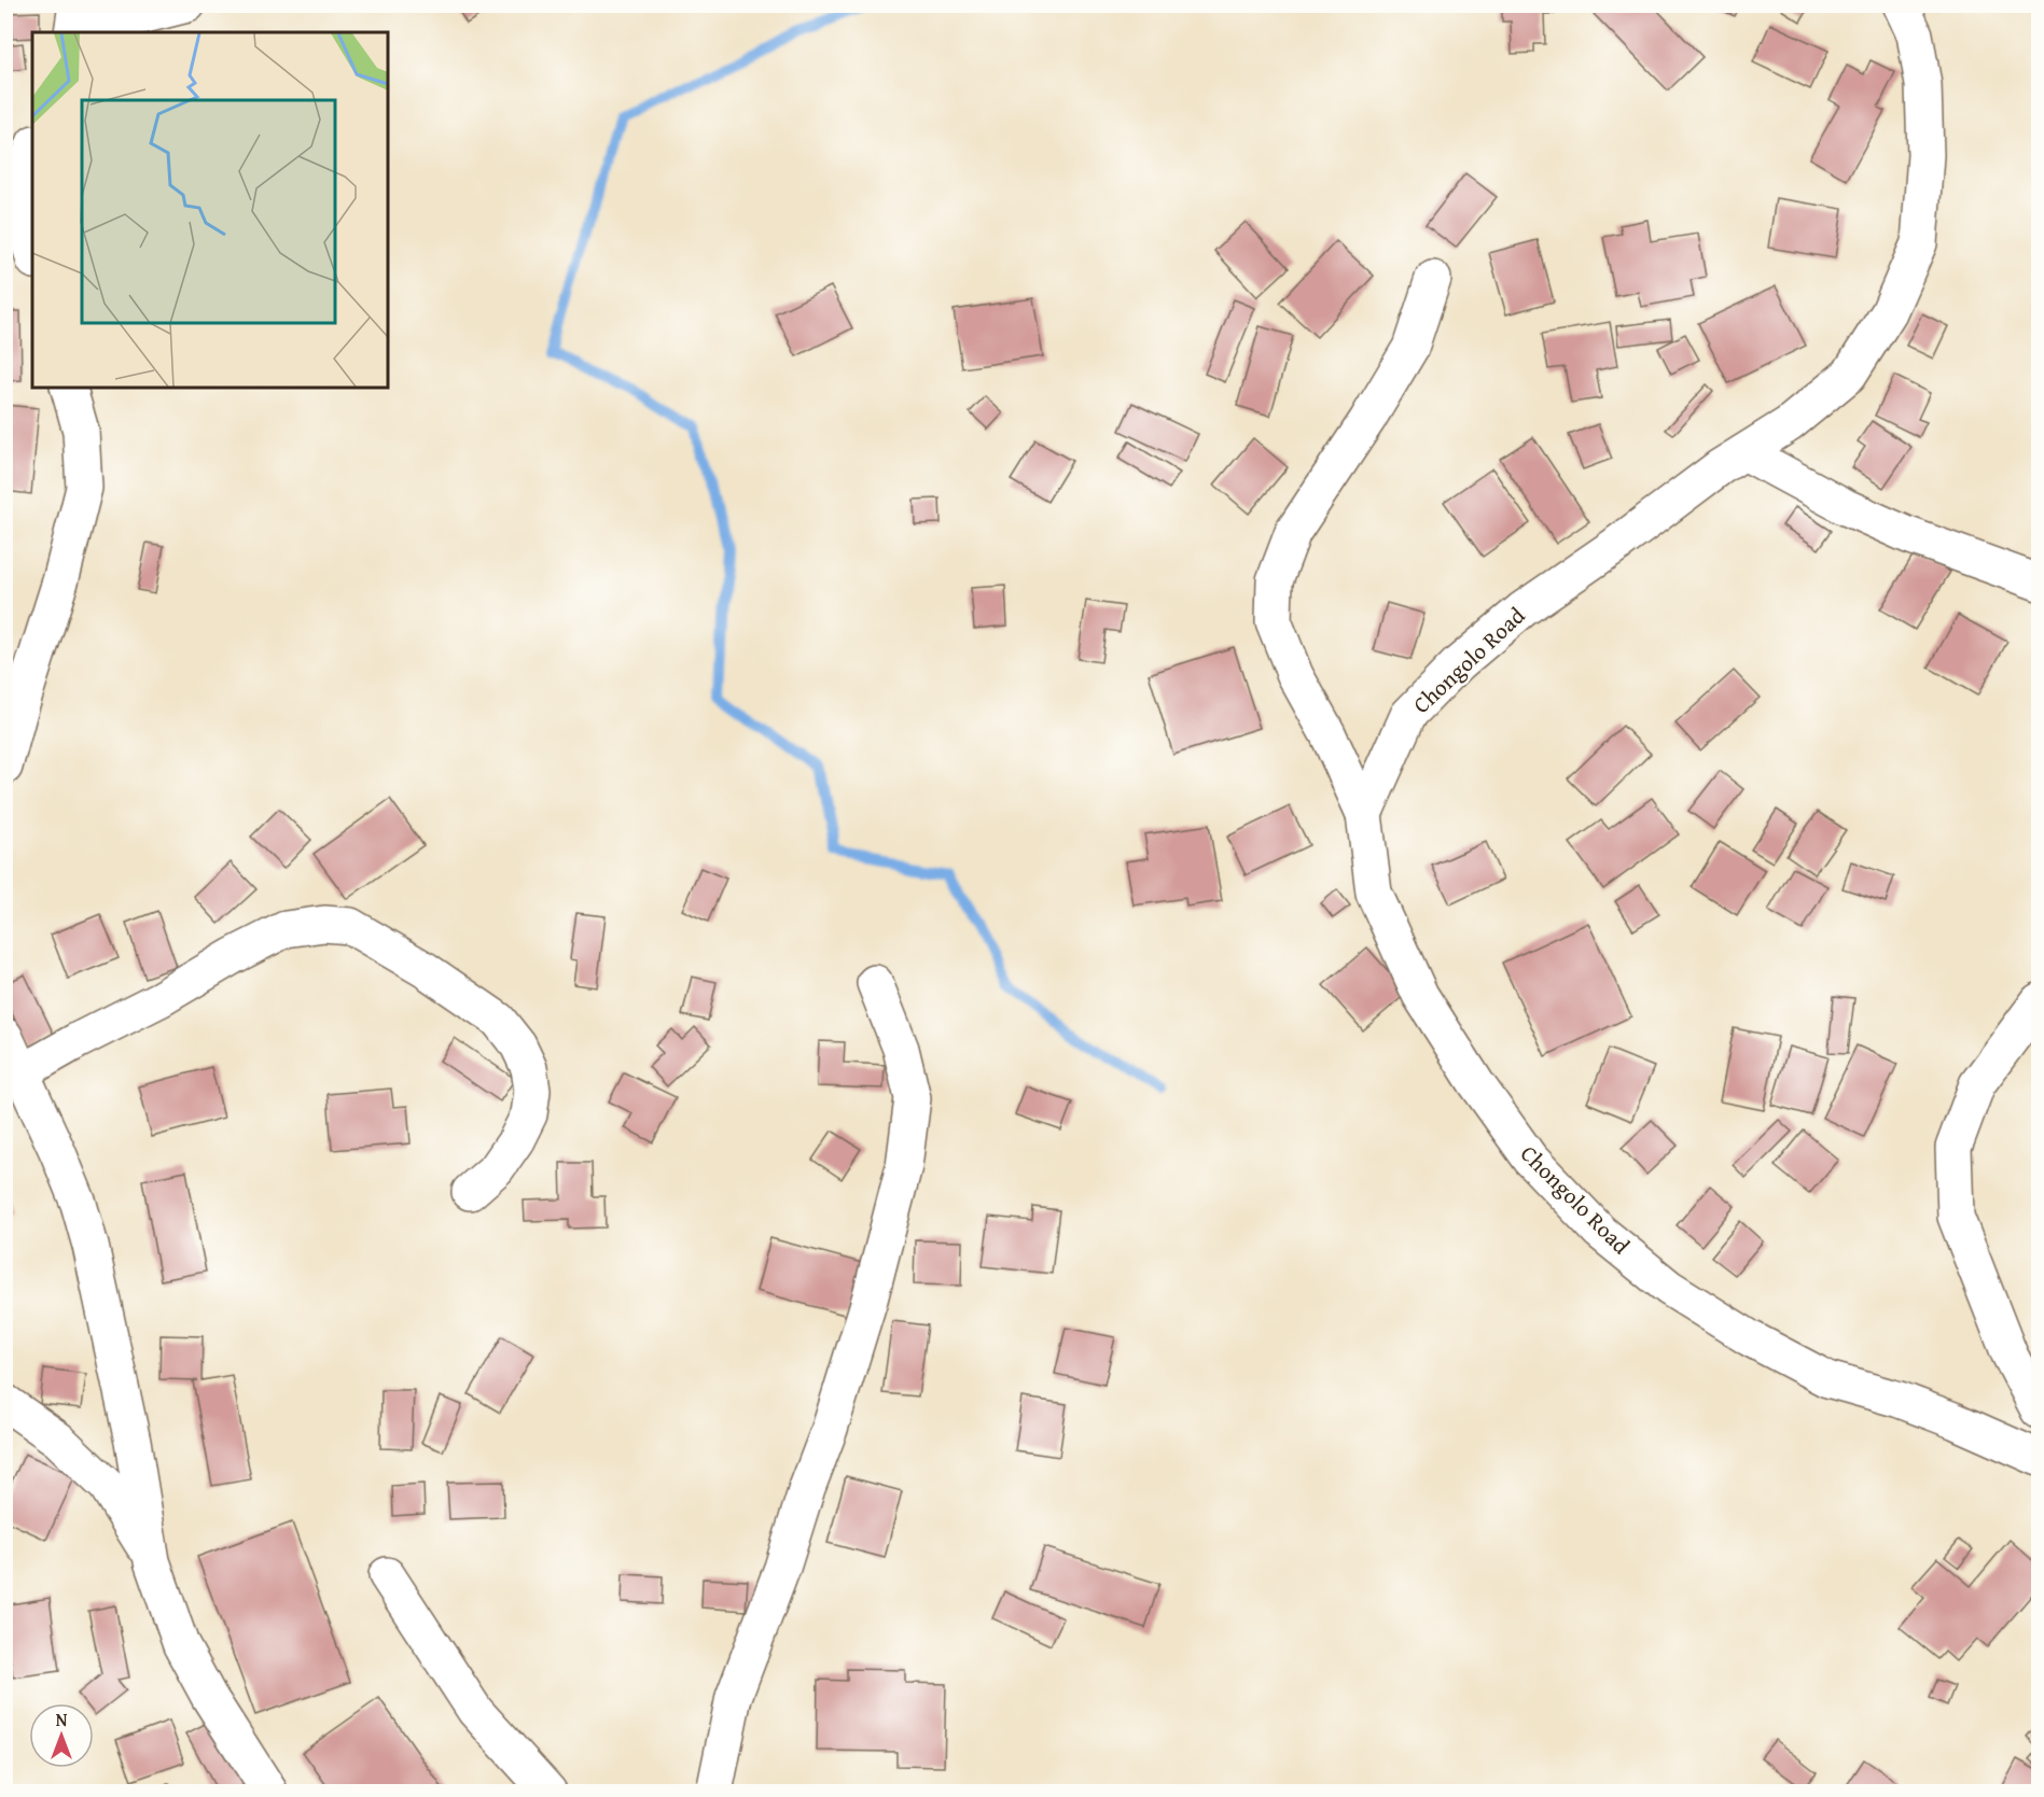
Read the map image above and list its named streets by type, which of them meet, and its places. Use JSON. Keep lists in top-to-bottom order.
{
  "streets": {
    "street": ["Chongolo Road"]
  },
  "north": "top"
}
